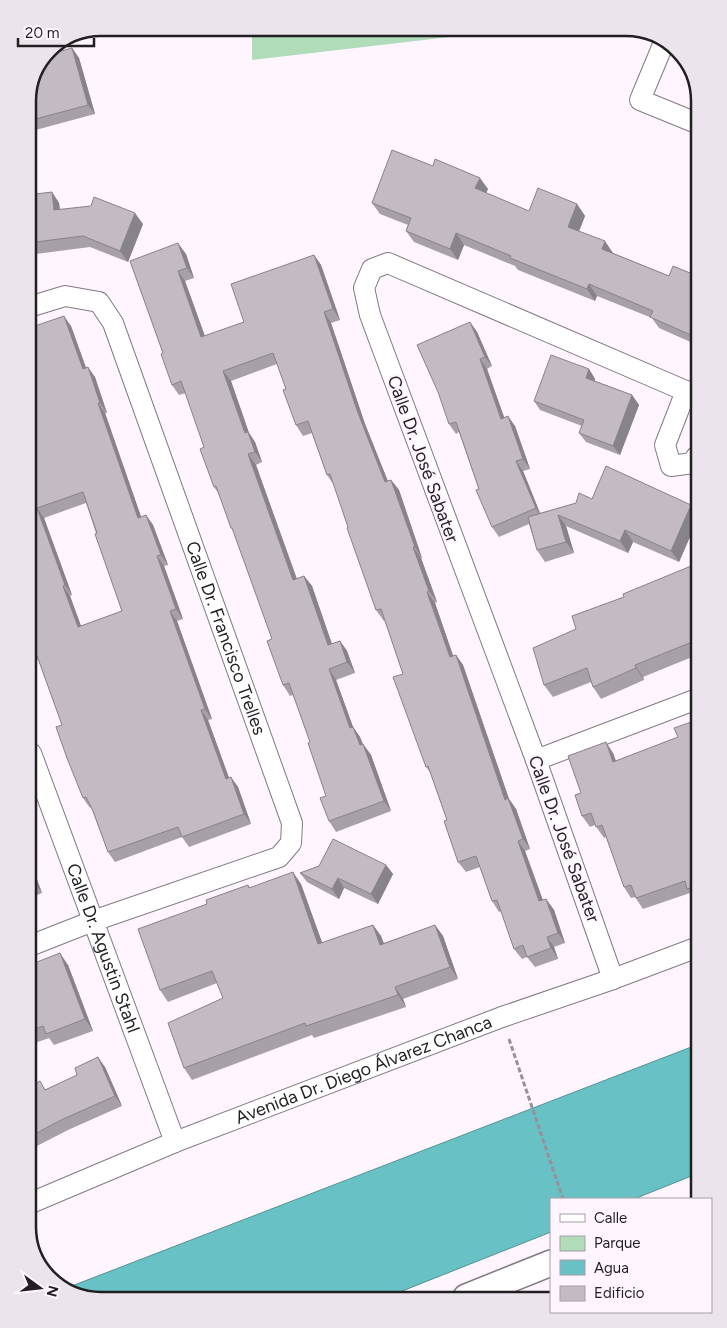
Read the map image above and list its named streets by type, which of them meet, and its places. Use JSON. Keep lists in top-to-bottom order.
{
  "streets": {
    "street": [
      "Calle Dr. José Sabater",
      "Calle Dr. Francisco Trelles",
      "Calle Dr. Agustin Stahl",
      "Avenida Dr. Diego Álvarez Chanca"
    ]
  },
  "crossings": [
    ["Calle Dr. José Sabater", "Avenida Dr. Diego Álvarez Chanca"],
    ["Calle Dr. Francisco Trelles", "Calle Dr. Agustin Stahl"],
    ["Calle Dr. Agustin Stahl", "Avenida Dr. Diego Álvarez Chanca"]
  ],
  "legend": [
    "Calle",
    "Parque",
    "Agua",
    "Edificio"
  ],
  "scale_bar": "20 m",
  "north": "right"
}
